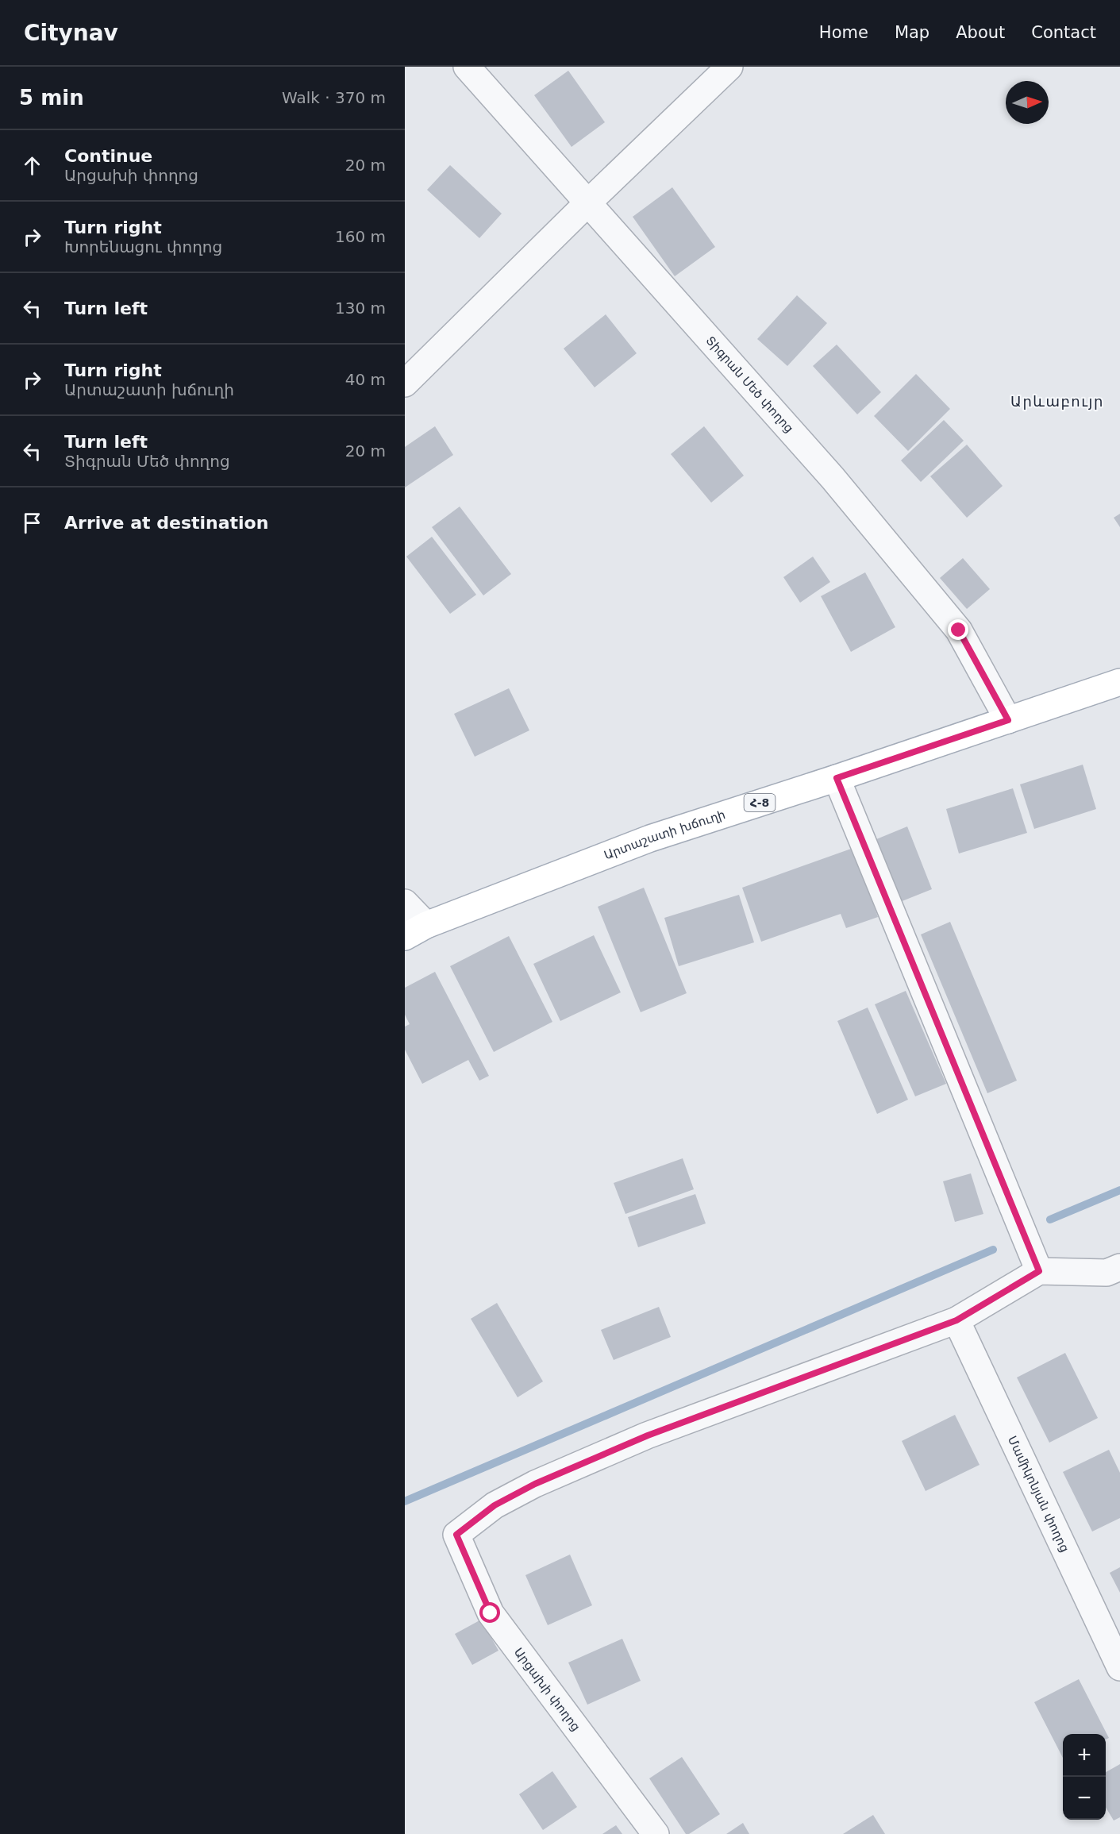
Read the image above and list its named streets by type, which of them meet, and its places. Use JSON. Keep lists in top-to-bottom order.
{
  "streets": {
    "main road": ["Հ-8", "Արտաշատի խճուղի"],
    "street": ["Տիգրան Մեծ փողոց", "Մամիկոնյան փողոց", "Արցախի փողոց"]
  },
  "crossings": [
    ["Տիգրան Մեծ փողոց", "Արտաշատի խճուղի"],
    ["Մամիկոնյան փողոց", "Արցախի փողոց"]
  ],
  "districts": ["Արևաբույր"],
  "north": "right",
  "page": {
    "header": "Citynav",
    "nav": [
      "Home",
      "Map",
      "About",
      "Contact"
    ],
    "heading": ["5 min", "Walk · 370 m"],
    "list": [
      ["Continue", "Արցախի փողոց", "20 m"],
      ["Turn right", "Խորենացու փողոց", "160 m"],
      ["Turn left", "130 m"],
      ["Turn right", "Արտաշատի խճուղի", "40 m"],
      ["Turn left", "Տիգրան Մեծ փողոց", "20 m"],
      "Arrive at destination"
    ],
    "map_buttons": ["+", "−"]
  }
}
